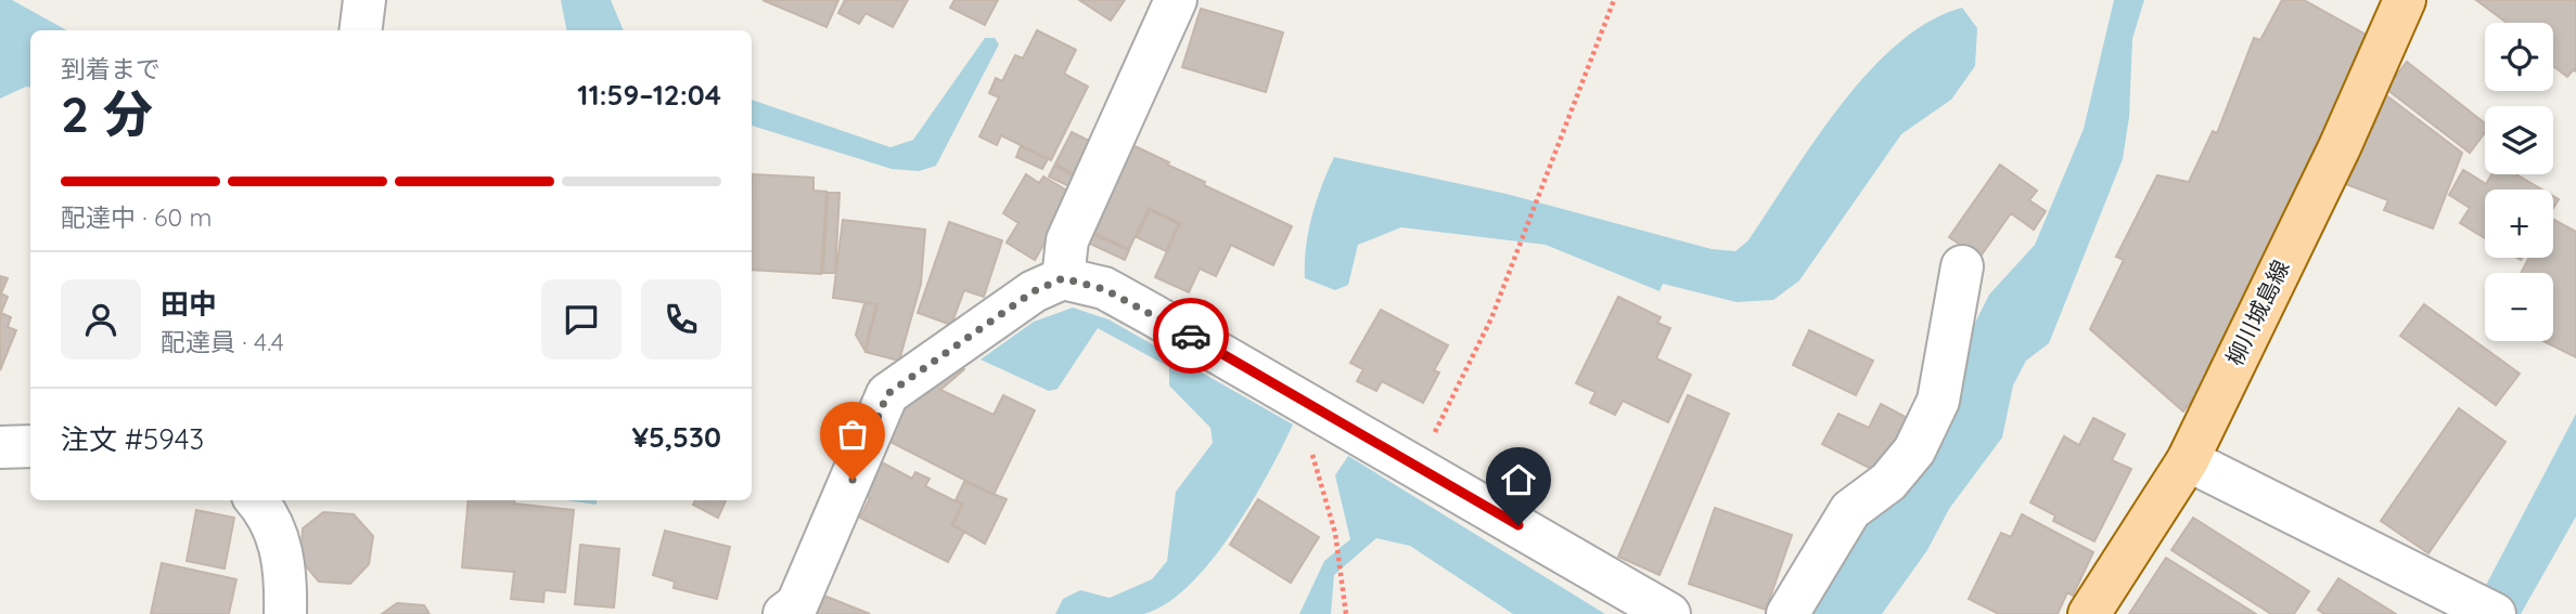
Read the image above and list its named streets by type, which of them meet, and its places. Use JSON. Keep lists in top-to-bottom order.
{
  "streets": {
    "main road": ["柳川城島線"]
  },
  "page": {
    "map_buttons": ["+", "−"],
    "heading": ["2 分", "到着まで", "11:59–12:04"],
    "panel": [
      "田中",
      "配達員 · 4.4",
      "注文 #5943",
      "¥5,530"
    ],
    "bar": "配達中 · 60 m"
  }
}
